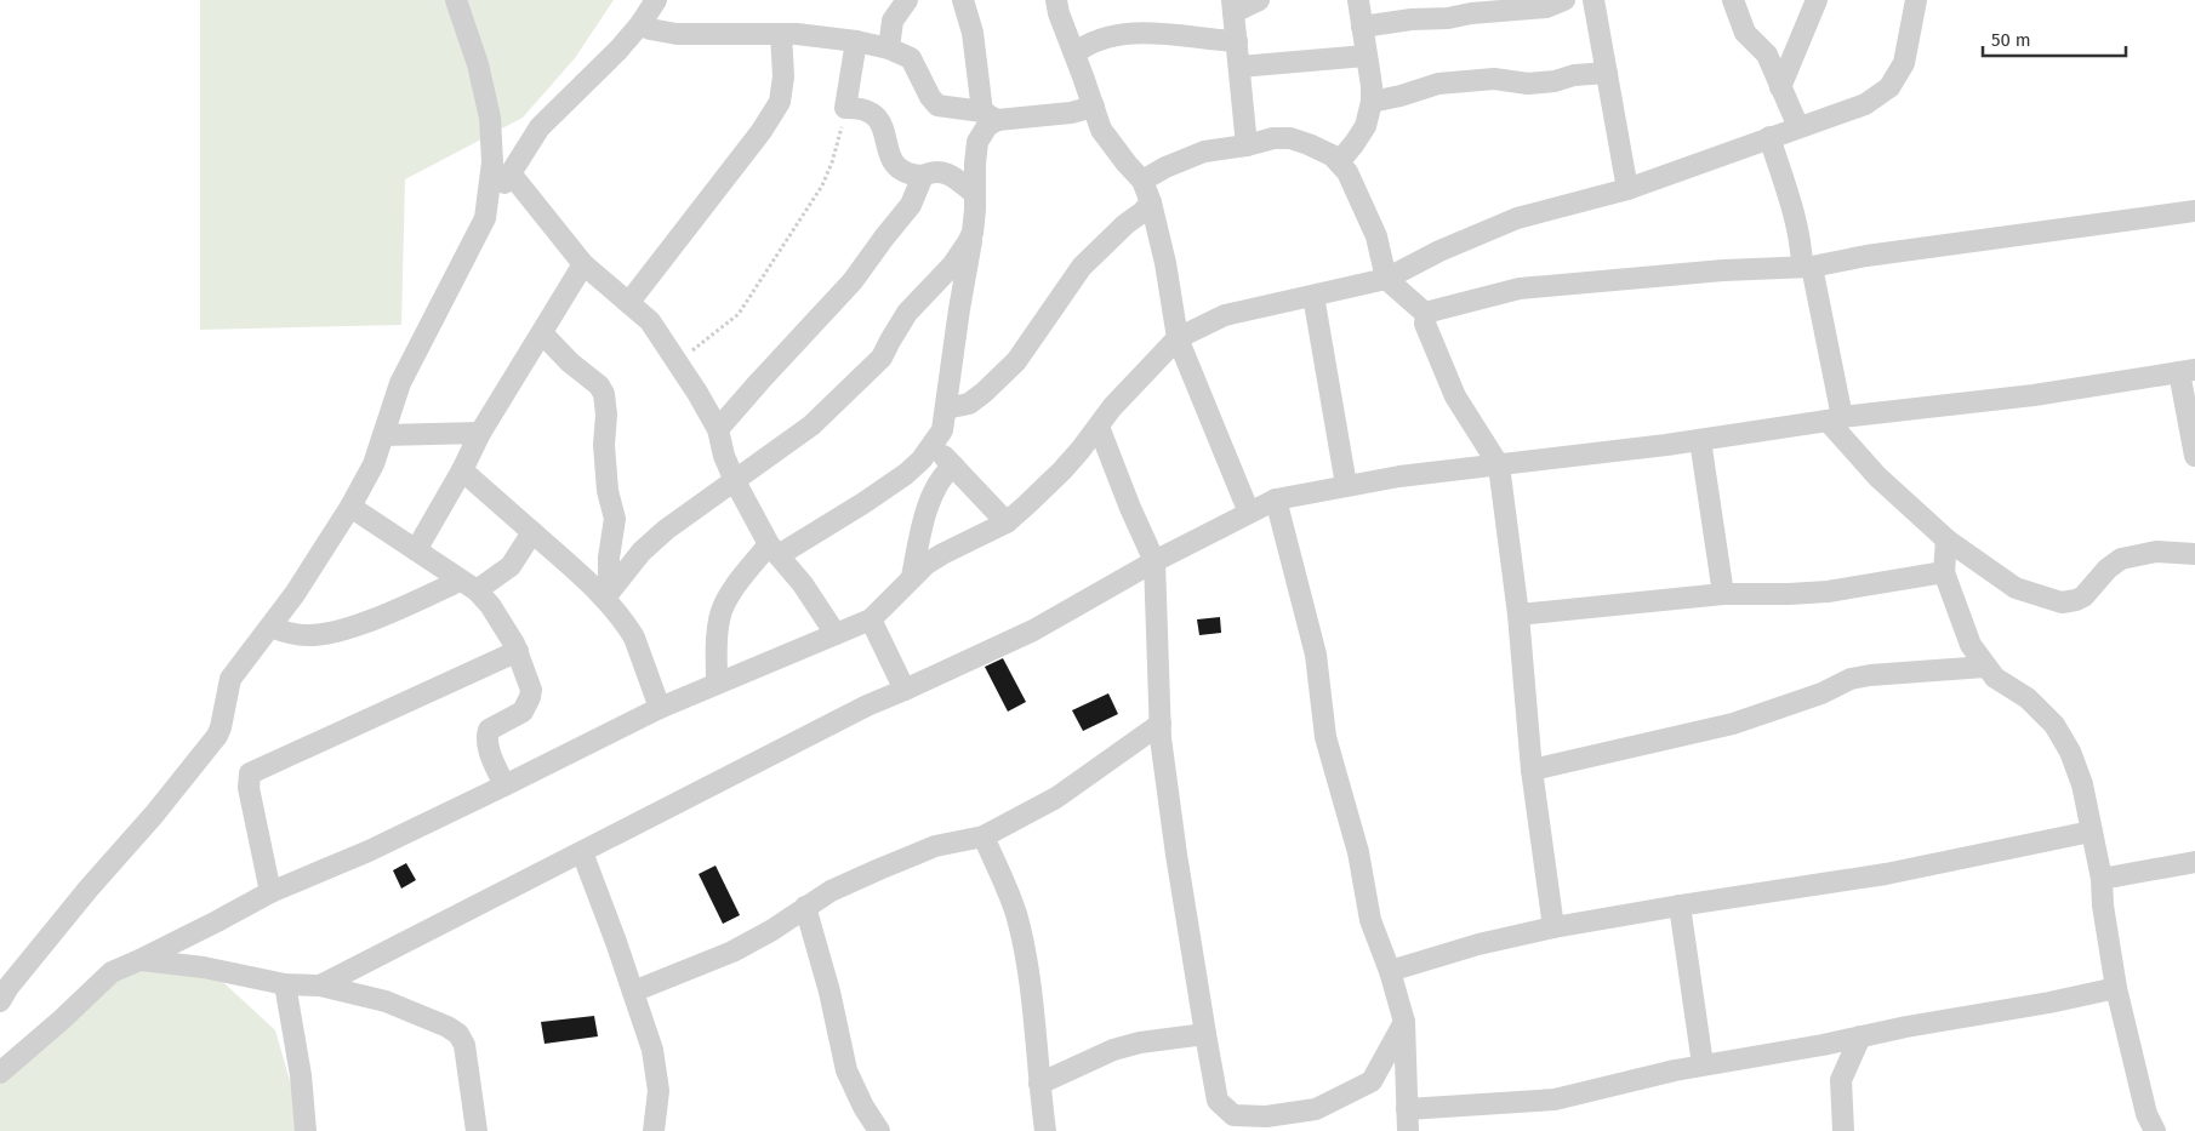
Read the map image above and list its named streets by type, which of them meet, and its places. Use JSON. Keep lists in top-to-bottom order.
{
  "scale_bar": "50 m"
}
